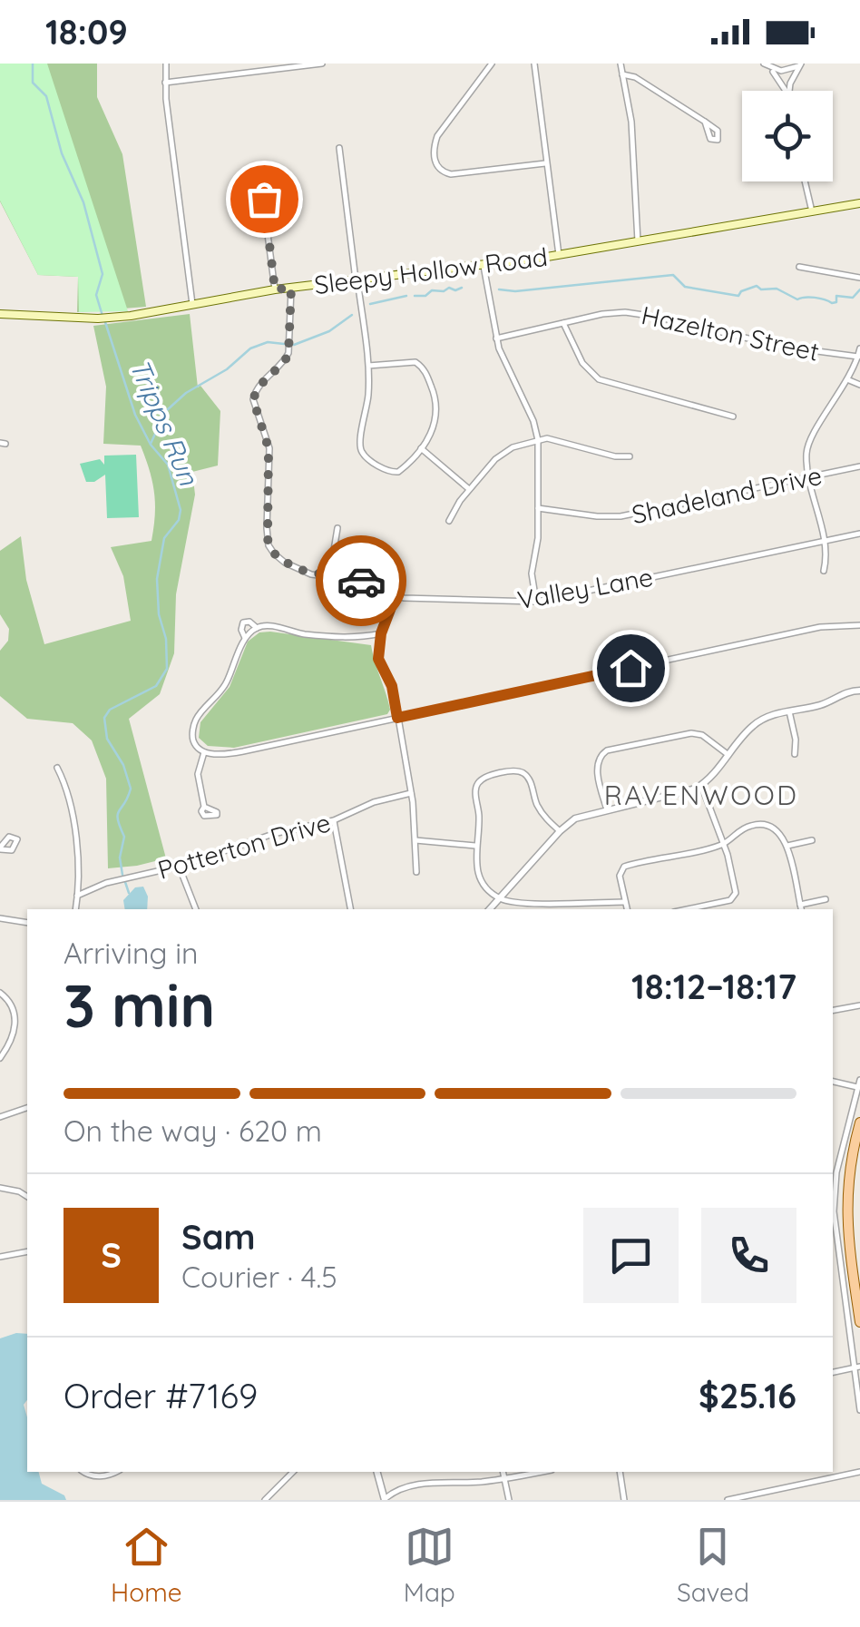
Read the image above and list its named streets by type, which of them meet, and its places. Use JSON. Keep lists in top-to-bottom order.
{
  "streets": {
    "main road": ["Sleepy Hollow Road"],
    "street": [
      "Hazelton Street",
      "Shadeland Drive",
      "Valley Lane",
      "Potterton Drive"
    ]
  },
  "crossings": [
    ["Sleepy Hollow Road", "Valley Lane"]
  ],
  "districts": ["RAVENWOOD"],
  "water": ["Tripps Run"],
  "page": {
    "status": "18:09",
    "heading": ["3 min", "Arriving in", "18:12–18:17"],
    "panel": [
      "Sam",
      "Courier · 4.5",
      "Order #7169",
      "$25.16"
    ],
    "bar": "On the way · 620 m",
    "round": "S",
    "tabs": ["Home", "Map", "Saved"]
  }
}
